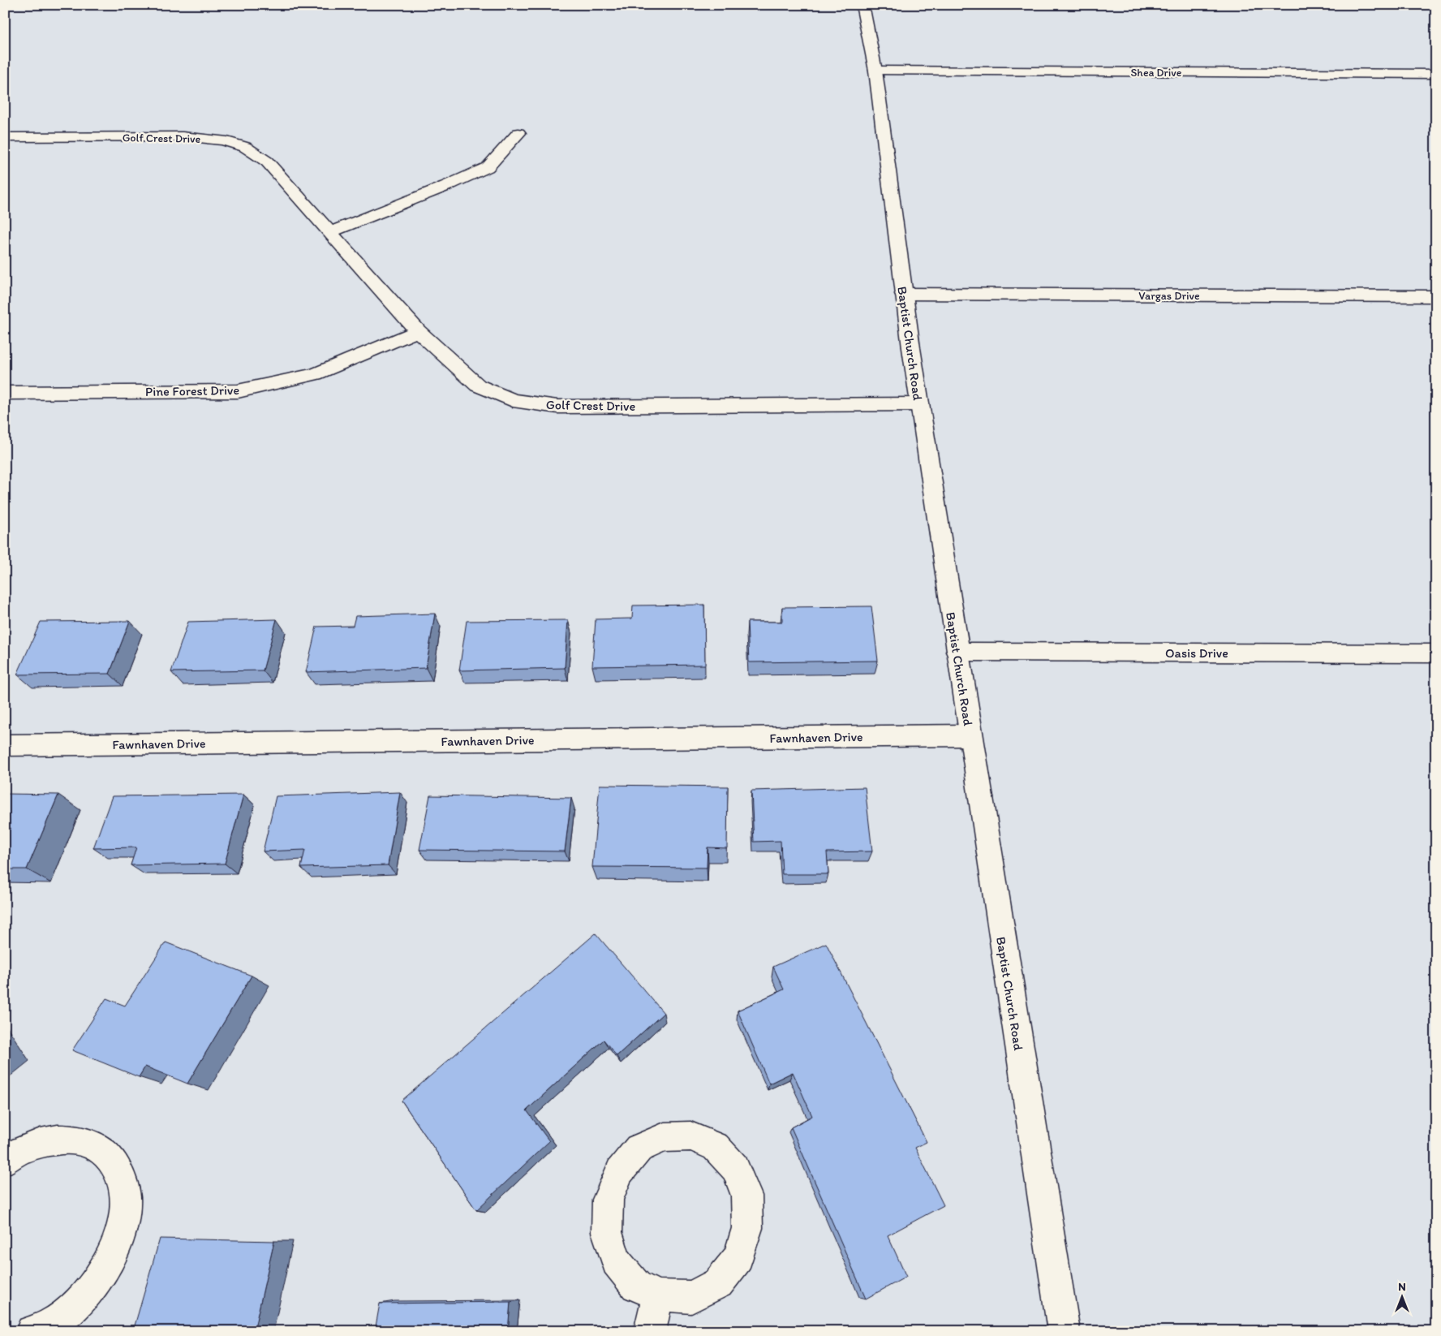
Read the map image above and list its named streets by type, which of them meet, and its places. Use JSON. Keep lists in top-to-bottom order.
{
  "streets": {
    "street": [
      "Shea Drive",
      "Golf Crest Drive",
      "Vargas Drive",
      "Baptist Church Road",
      "Pine Forest Drive",
      "Oasis Drive",
      "Fawnhaven Drive"
    ]
  },
  "crossings": [
    ["Shea Drive", "Baptist Church Road"],
    ["Golf Crest Drive", "Baptist Church Road"],
    ["Golf Crest Drive", "Pine Forest Drive"],
    ["Vargas Drive", "Baptist Church Road"],
    ["Baptist Church Road", "Oasis Drive"],
    ["Baptist Church Road", "Fawnhaven Drive"]
  ],
  "north": "top"
}
